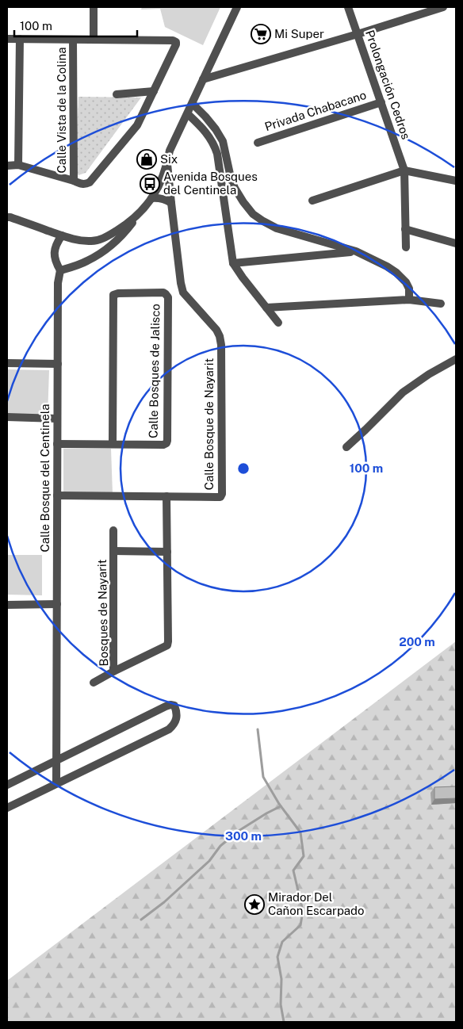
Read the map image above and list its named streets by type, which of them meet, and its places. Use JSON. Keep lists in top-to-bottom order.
{
  "streets": {
    "street": [
      "Prolongación Cedros",
      "Calle Vista de la Colina",
      "Privada Chabacano",
      "Calle Bosques de Jalisco",
      "Calle Bosque de Nayarit",
      "Calle Bosque del Centinela",
      "Bosques de Nayarit"
    ]
  },
  "crossings": [
    ["Prolongación Cedros", "Privada Chabacano"],
    ["Calle Bosques de Jalisco", "Calle Bosque del Centinela"]
  ],
  "places": {
    "supermarket": ["Mi Super"],
    "shop": ["Six"],
    "bus stop": ["Avenida Bosques del Centinela"],
    "place": ["Mirador Del Cañon Escarpado"]
  },
  "scale_bar": "100 m",
  "rings": ["100 m", "200 m", "300 m"]
}
